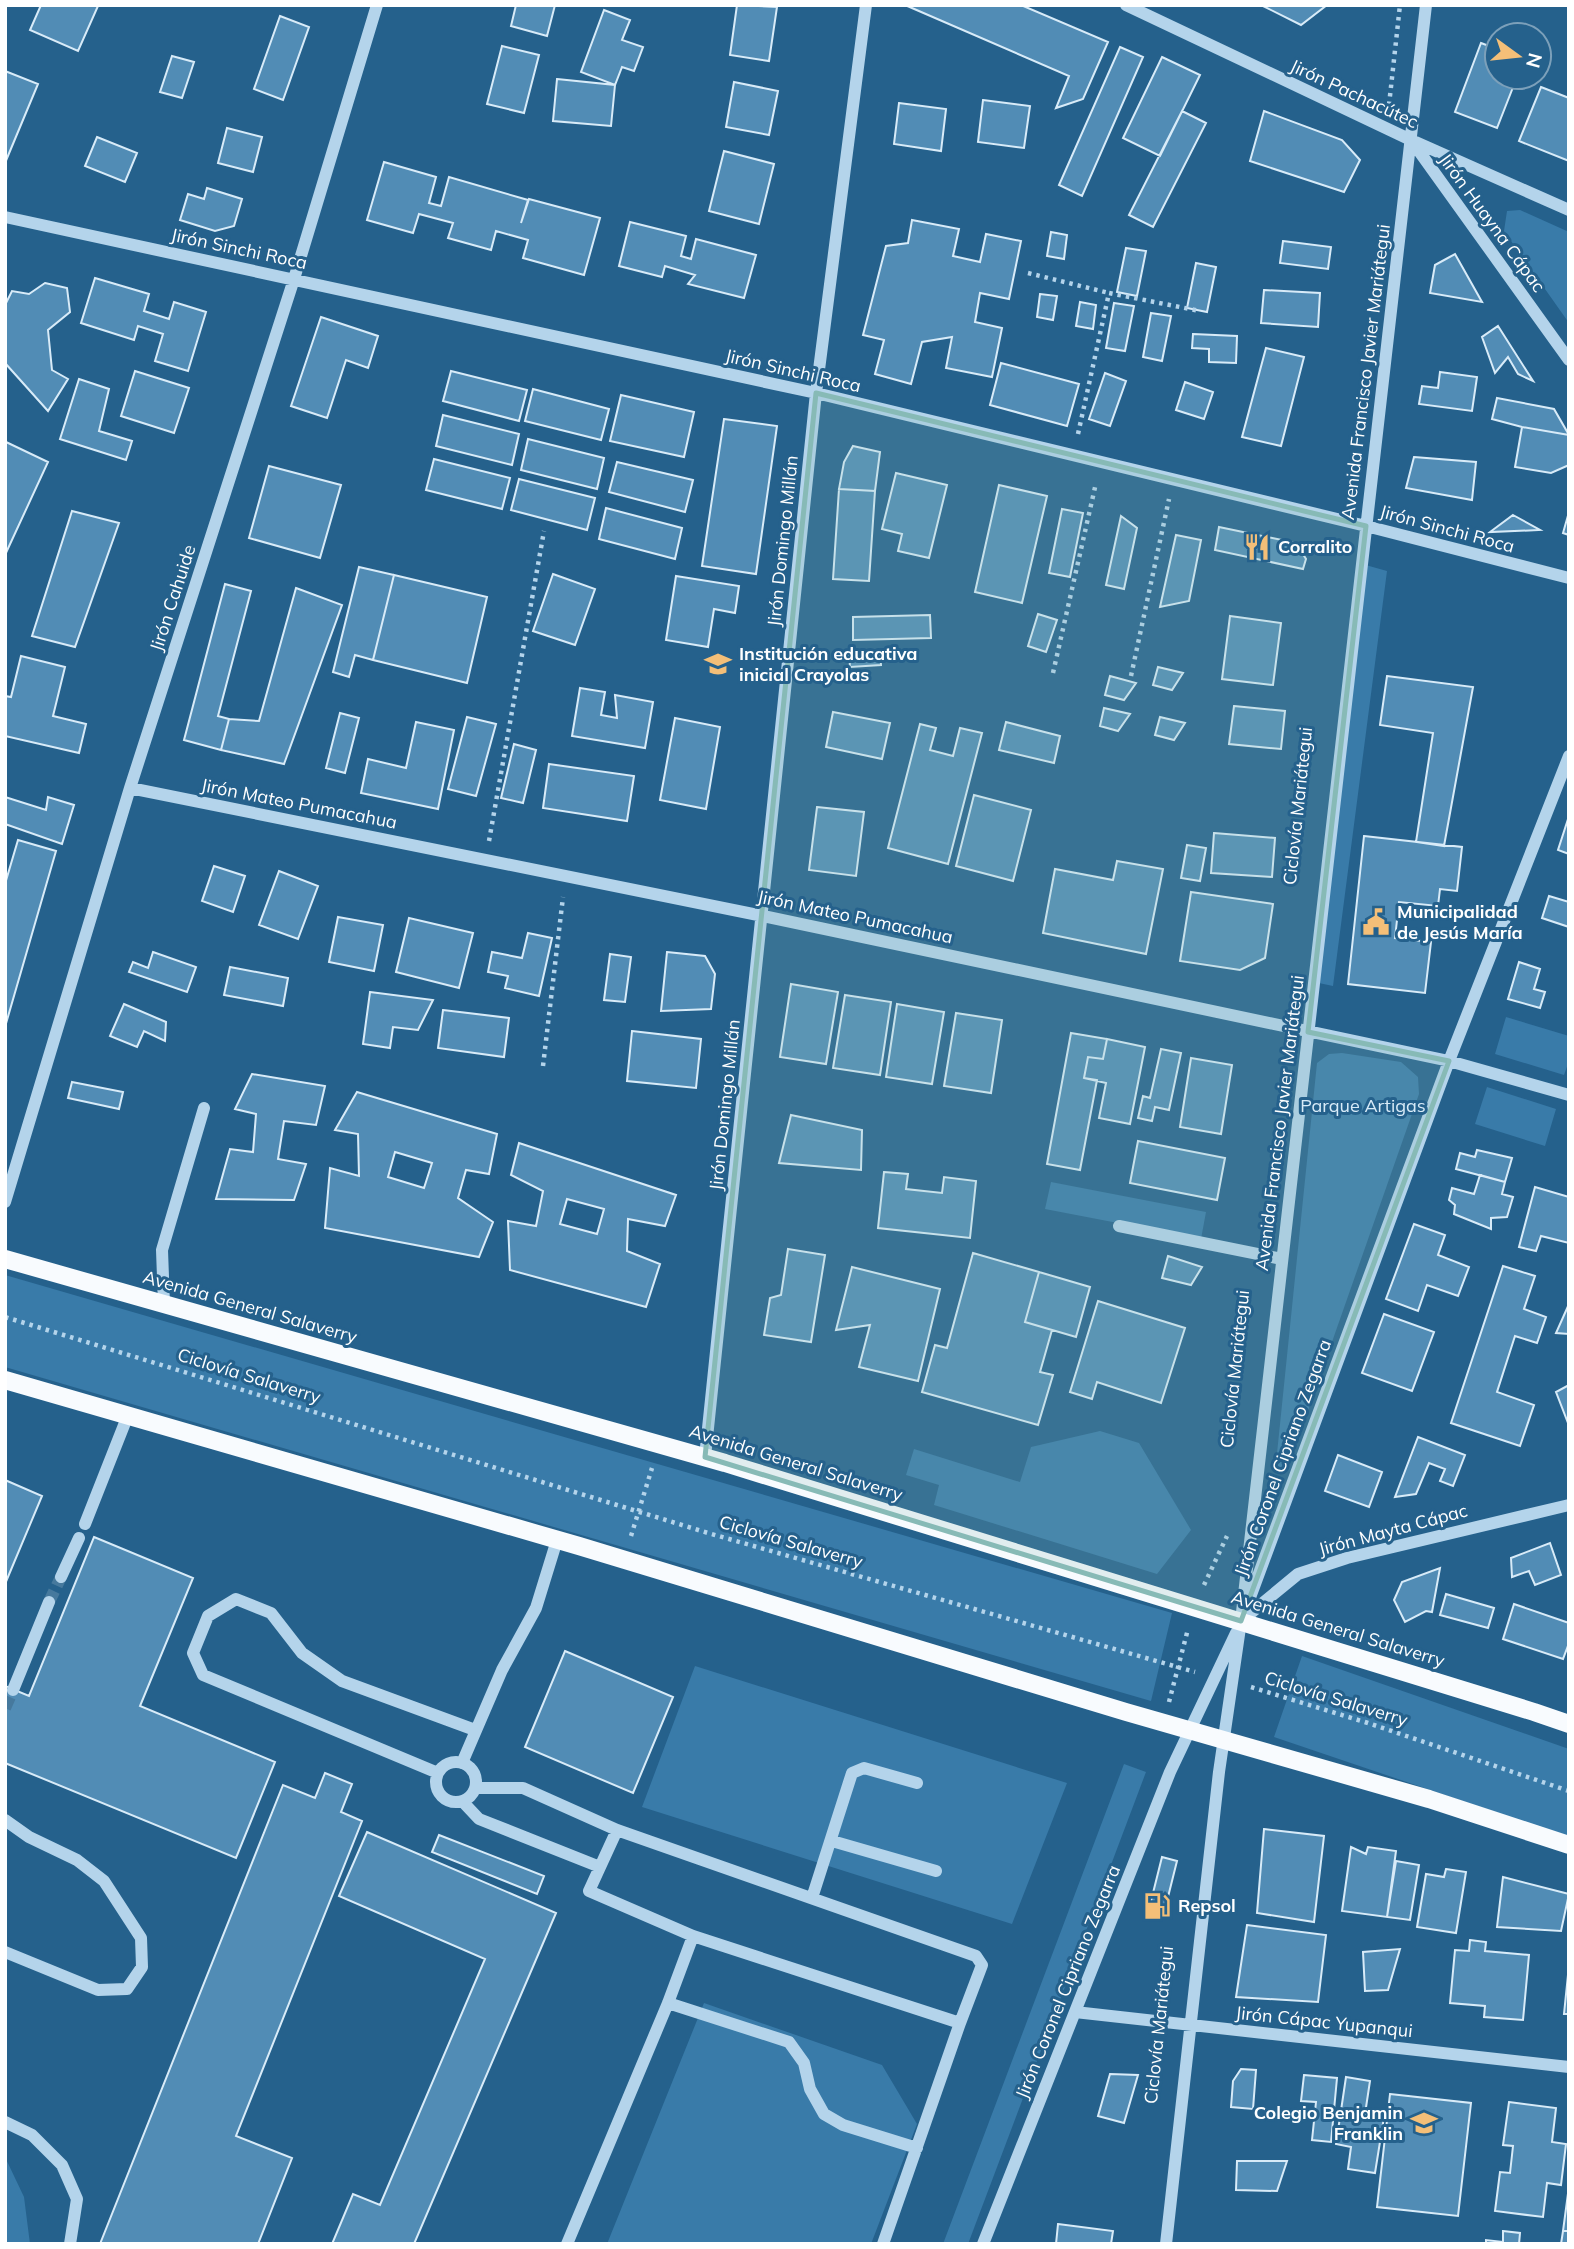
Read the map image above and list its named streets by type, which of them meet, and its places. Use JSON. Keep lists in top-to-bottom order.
{
  "streets": {
    "main road": ["Avenida General Salaverry"],
    "street": [
      "Jirón Pachacútec",
      "Jirón Huayna Cápac",
      "Jirón Sinchi Roca",
      "Avenida Francisco Javier Mariátegui",
      "Jirón Domingo Millán",
      "Jirón Cahuide",
      "Jirón Mateo Pumacahua",
      "Jirón Coronel Cipriano Zegarra",
      "Jirón Mayta Cápac",
      "Jirón Cápac Yupanqui"
    ],
    "path": ["Ciclovía Salaverry"]
  },
  "crossings": [
    ["Jirón Pachacútec", "Jirón Huayna Cápac"],
    ["Jirón Pachacútec", "Avenida Francisco Javier Mariátegui"],
    ["Jirón Huayna Cápac", "Avenida Francisco Javier Mariátegui"],
    ["Jirón Sinchi Roca", "Avenida Francisco Javier Mariátegui"],
    ["Jirón Sinchi Roca", "Jirón Domingo Millán"],
    ["Jirón Sinchi Roca", "Jirón Cahuide"],
    ["Avenida Francisco Javier Mariátegui", "Jirón Mateo Pumacahua"],
    ["Avenida Francisco Javier Mariátegui", "Avenida General Salaverry"],
    ["Avenida Francisco Javier Mariátegui", "Ciclovía Salaverry"],
    ["Avenida Francisco Javier Mariátegui", "Jirón Coronel Cipriano Zegarra"],
    ["Avenida Francisco Javier Mariátegui", "Jirón Mayta Cápac"],
    ["Avenida Francisco Javier Mariátegui", "Jirón Cápac Yupanqui"],
    ["Jirón Domingo Millán", "Jirón Mateo Pumacahua"],
    ["Jirón Domingo Millán", "Avenida General Salaverry"],
    ["Jirón Cahuide", "Jirón Mateo Pumacahua"],
    ["Jirón Mateo Pumacahua", "Jirón Coronel Cipriano Zegarra"],
    ["Avenida General Salaverry", "Jirón Coronel Cipriano Zegarra"],
    ["Avenida General Salaverry", "Jirón Mayta Cápac"],
    ["Ciclovía Salaverry", "Jirón Coronel Cipriano Zegarra"],
    ["Jirón Coronel Cipriano Zegarra", "Jirón Mayta Cápac"],
    ["Jirón Coronel Cipriano Zegarra", "Jirón Cápac Yupanqui"]
  ],
  "parks": ["Parque Artigas"],
  "places": {
    "restaurant": ["Corralito"],
    "school or university": ["Institución educativa inicial Crayolas", "Colegio Benjamin Franklin"],
    "public building": ["Municipalidad de Jesús María"],
    "fuel station": ["Repsol"]
  },
  "north": "right"
}
